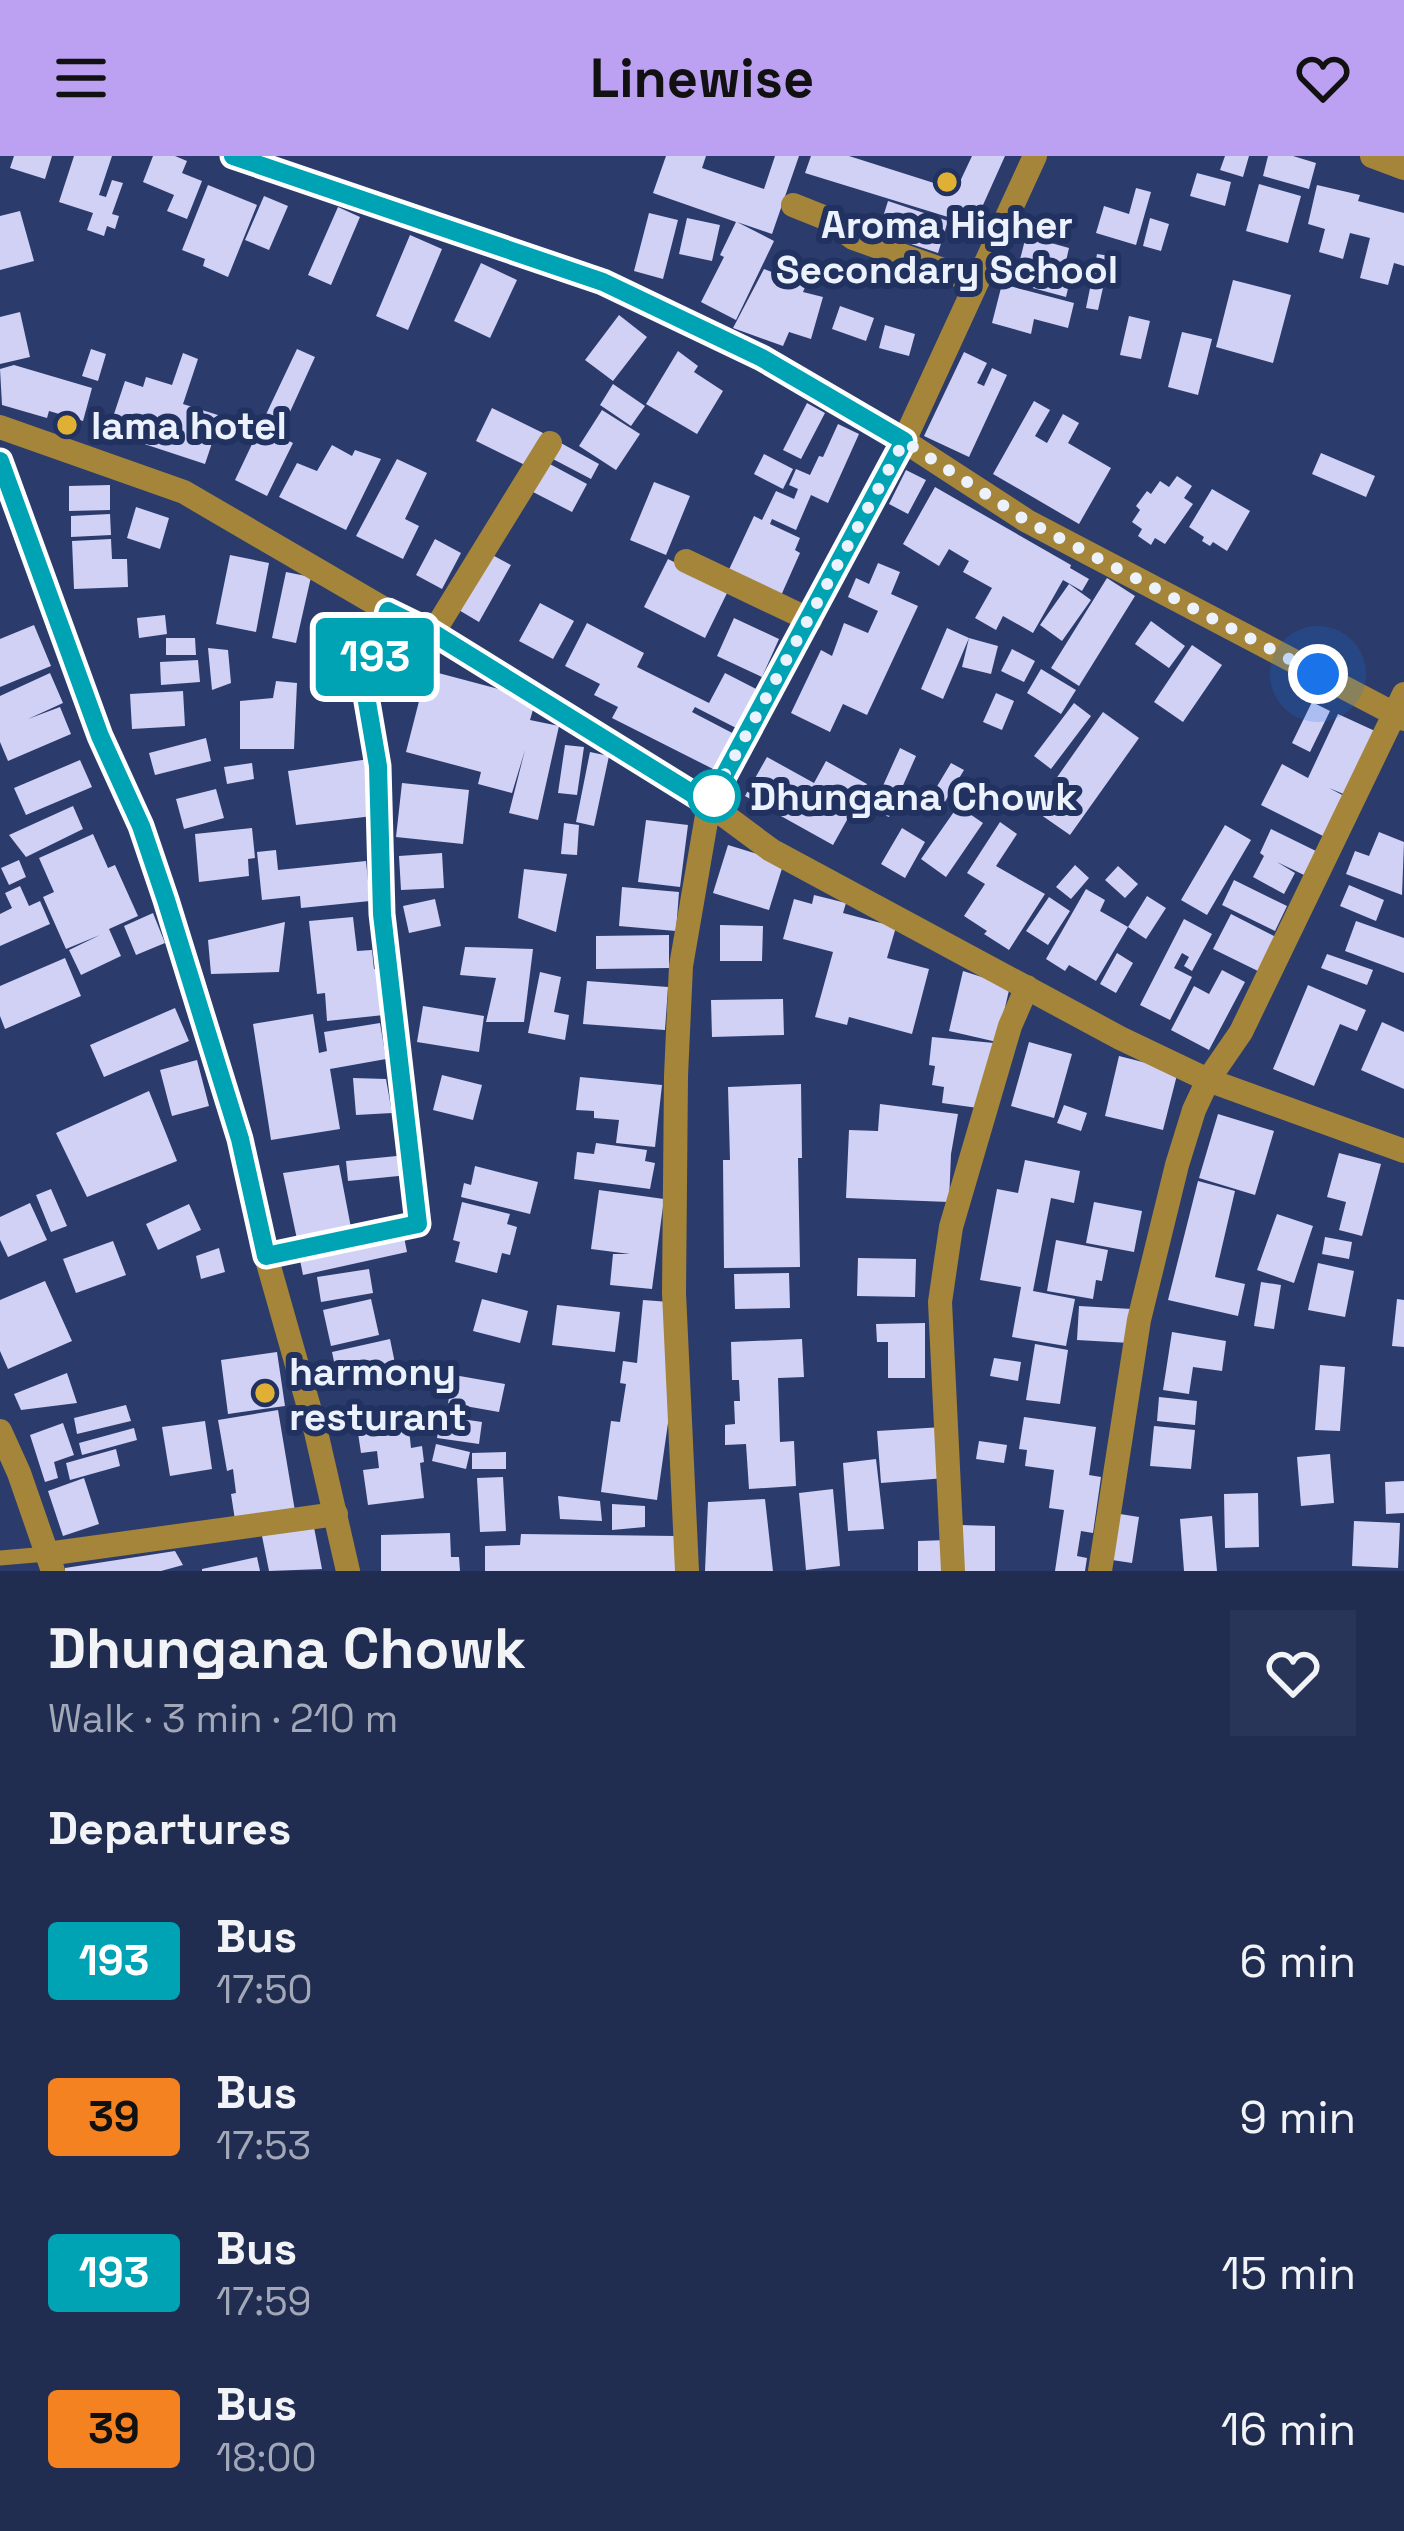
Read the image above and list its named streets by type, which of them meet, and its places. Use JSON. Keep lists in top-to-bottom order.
{
  "places": [
    "Aroma Higher Secondary School",
    "lama hotel",
    "Dhungana Chowk",
    "harmony resturant"
  ],
  "lines": ["bus line 193"],
  "page": {
    "header": "Linewise",
    "on_map": "193",
    "heading": [
      ["Dhungana Chowk", "Walk · 3 min · 210 m"],
      "Departures"
    ],
    "list": [
      {
        "mark": "193",
        "name": "Bus",
        "note": "17:50",
        "value": "6 min"
      },
      {
        "mark": "39",
        "name": "Bus",
        "note": "17:53",
        "value": "9 min"
      },
      {
        "mark": "193",
        "name": "Bus",
        "note": "17:59",
        "value": "15 min"
      },
      {
        "mark": "39",
        "name": "Bus",
        "note": "18:00",
        "value": "16 min"
      }
    ]
  }
}
